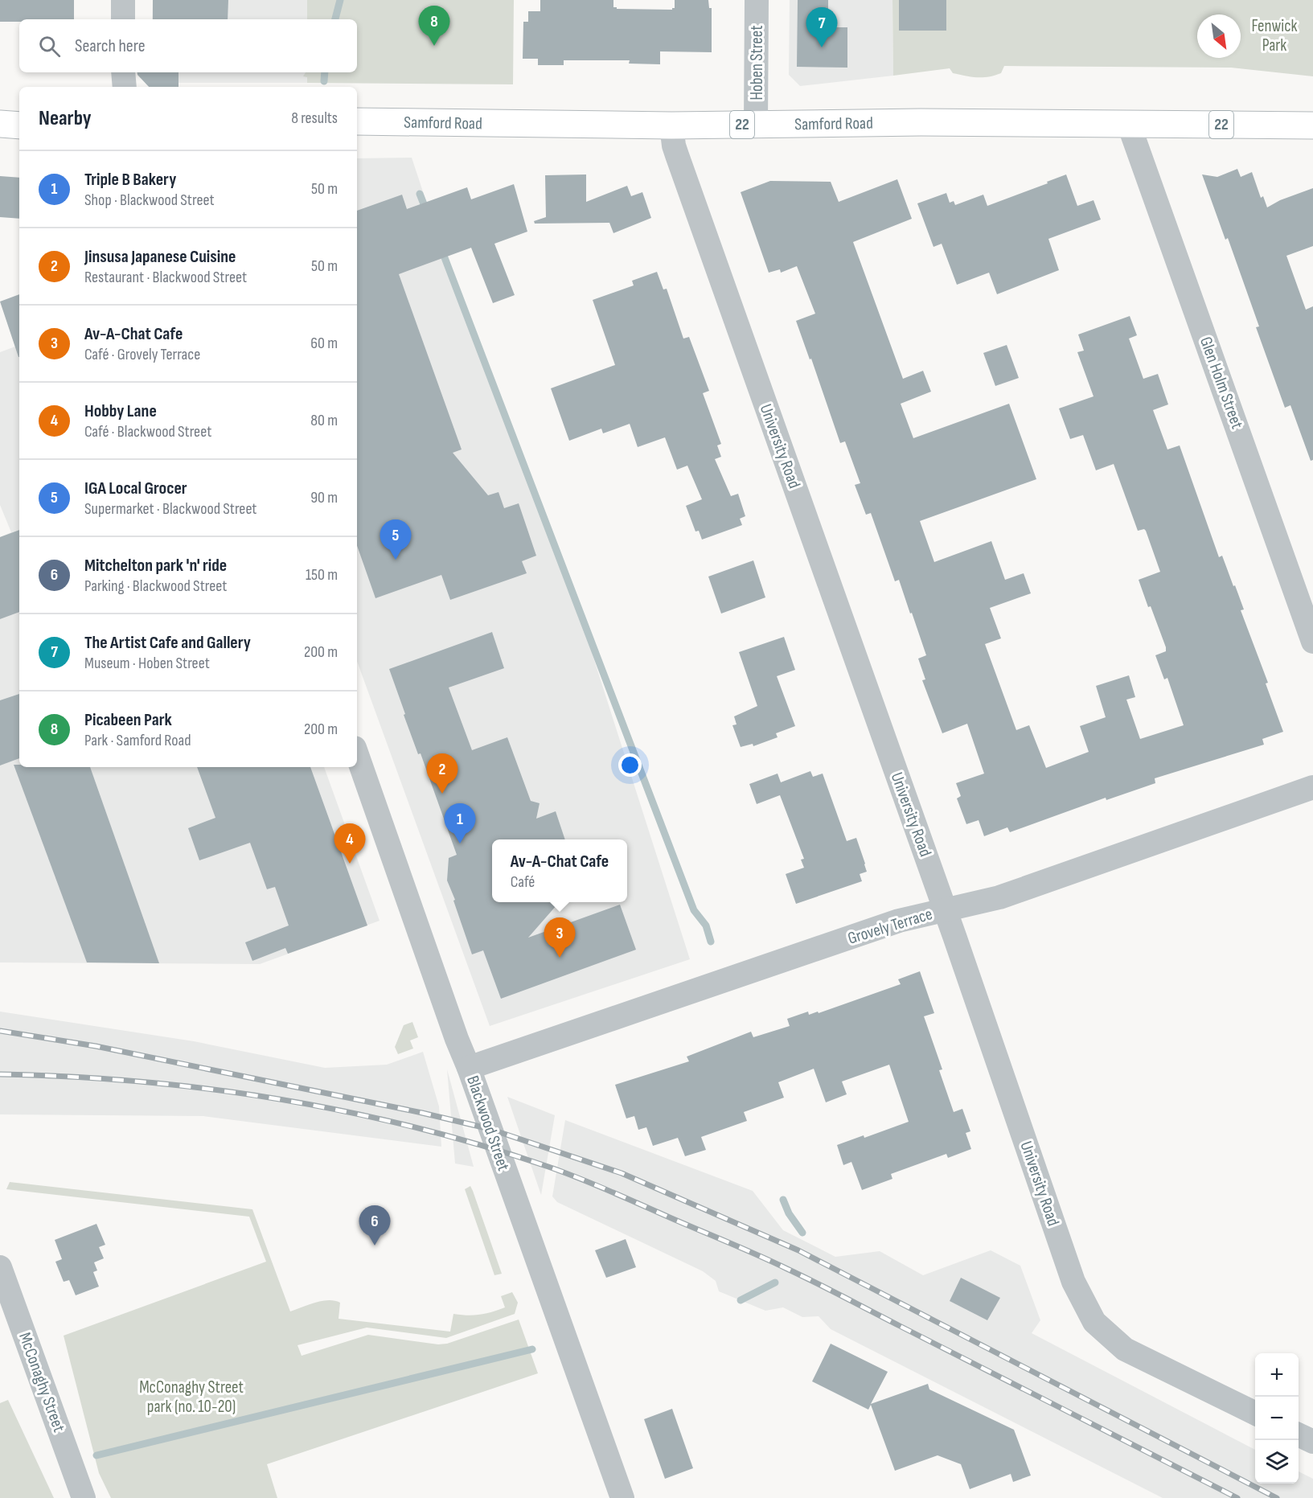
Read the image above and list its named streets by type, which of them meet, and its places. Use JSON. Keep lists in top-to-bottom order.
{
  "streets": {
    "main road": ["Samford Road", "22"],
    "street": [
      "Hoben Street",
      "Glen Holm Street",
      "University Road",
      "Grovely Terrace",
      "Blackwood Street",
      "McConaghy Street"
    ]
  },
  "crossings": [
    ["Hoben Street", "Samford Road"],
    ["Samford Road", "Glen Holm Street"],
    ["Samford Road", "University Road"],
    ["University Road", "Grovely Terrace"],
    ["Grovely Terrace", "Blackwood Street"]
  ],
  "parks": ["Fenwick Park", "McConaghy Street park (no. 10-20)"],
  "north": "bottom right",
  "page": {
    "pins": [
      "8",
      "7",
      "5",
      "2",
      "1",
      "4",
      "3",
      "6"
    ],
    "search": "Search here",
    "heading": ["Nearby", "8 results"],
    "list": [
      {
        "mark": "1",
        "name": "Triple B Bakery",
        "note": "Shop · Blackwood Street",
        "value": "50 m"
      },
      {
        "mark": "2",
        "name": "Jinsusa Japanese Cuisine",
        "note": "Restaurant · Blackwood Street",
        "value": "50 m"
      },
      {
        "mark": "3",
        "name": "Av-A-Chat Cafe",
        "note": "Café · Grovely Terrace",
        "value": "60 m"
      },
      {
        "mark": "4",
        "name": "Hobby Lane",
        "note": "Café · Blackwood Street",
        "value": "80 m"
      },
      {
        "mark": "5",
        "name": "IGA Local Grocer",
        "note": "Supermarket · Blackwood Street",
        "value": "90 m"
      },
      {
        "mark": "6",
        "name": "Mitchelton park 'n' ride",
        "note": "Parking · Blackwood Street",
        "value": "150 m"
      },
      {
        "mark": "7",
        "name": "The Artist Cafe and Gallery",
        "note": "Museum · Hoben Street",
        "value": "200 m"
      },
      {
        "mark": "8",
        "name": "Picabeen Park",
        "note": "Park · Samford Road",
        "value": "200 m"
      }
    ],
    "popup": ["Av-A-Chat Cafe", "Café"],
    "map_buttons": ["+", "−"]
  }
}
